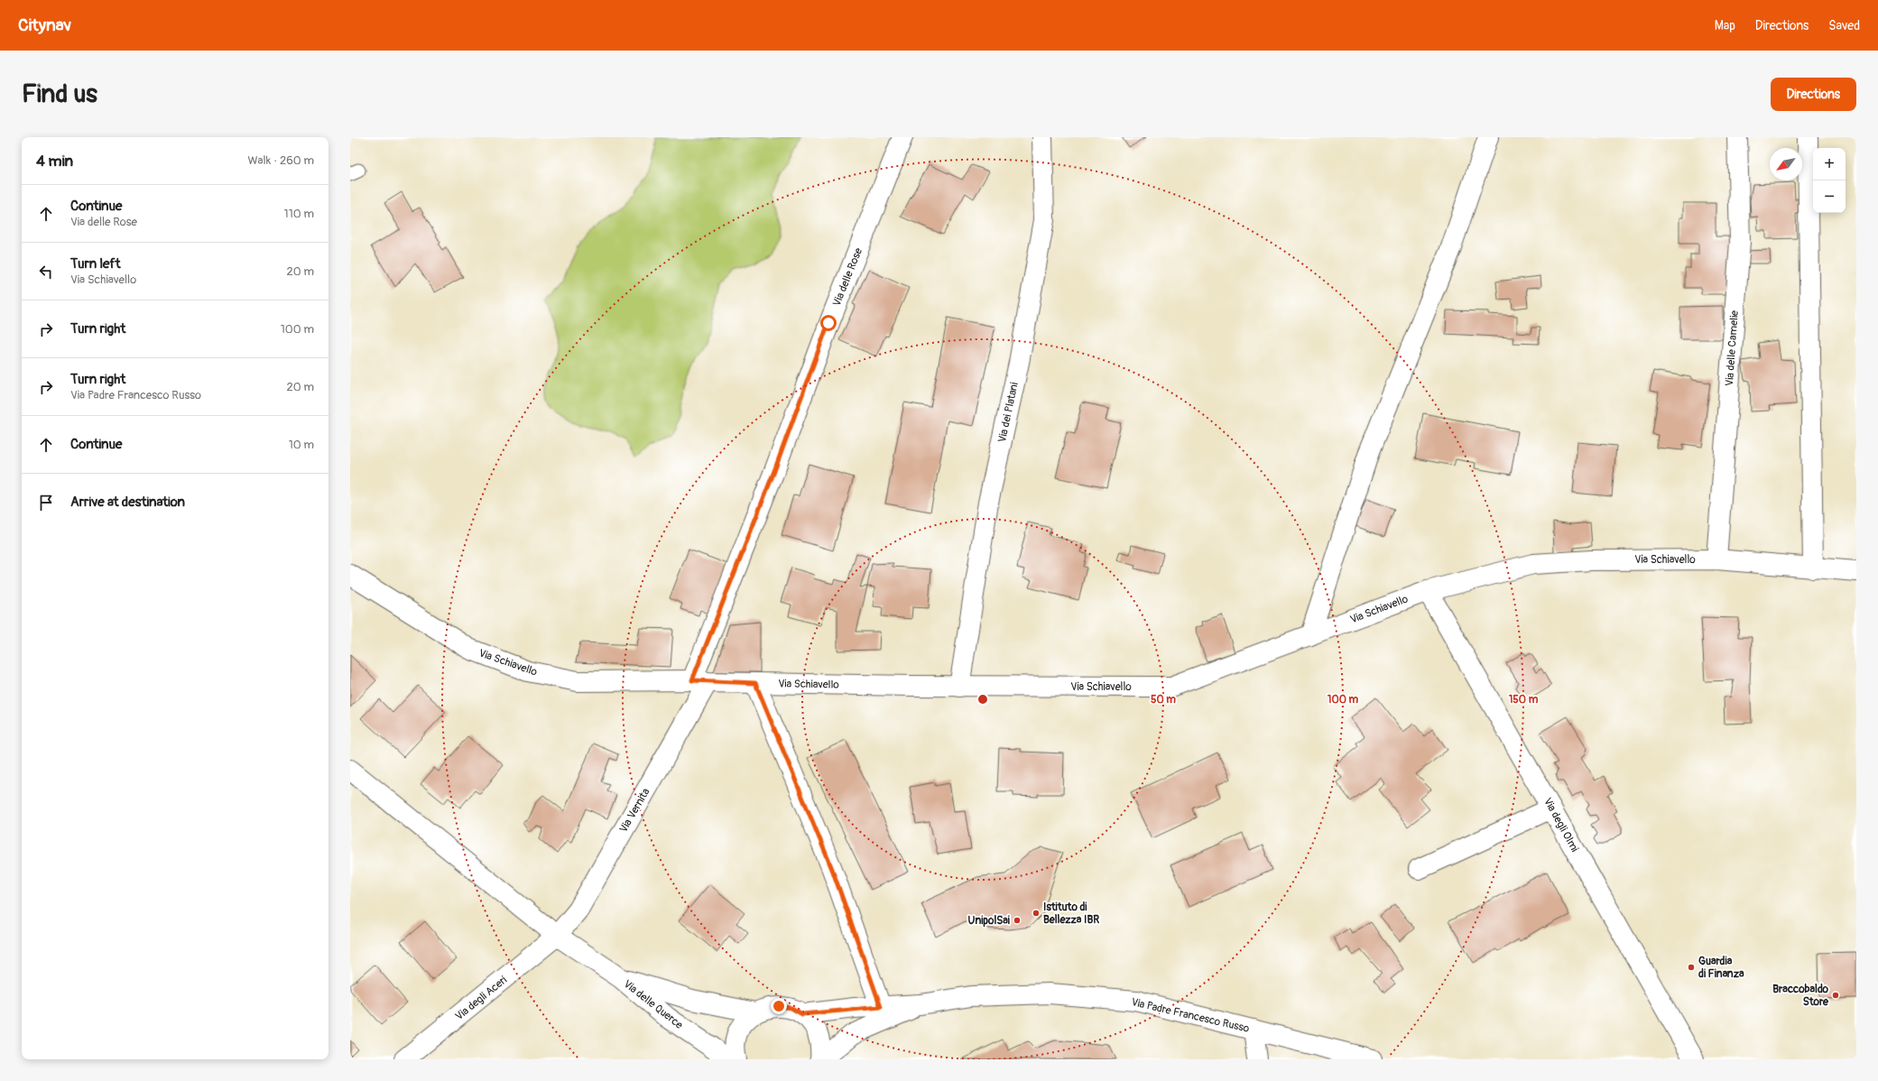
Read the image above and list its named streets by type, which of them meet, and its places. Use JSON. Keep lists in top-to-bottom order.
{
  "streets": {
    "street": [
      "Via delle Rose",
      "Via delle Camelie",
      "Via dei Platani",
      "Via Schiavello",
      "Via Vernita",
      "Via degli Olmi",
      "Via degli Aceri",
      "Via delle Querce",
      "Via Padre Francesco Russo"
    ]
  },
  "crossings": [
    ["Via delle Rose", "Via Schiavello"],
    ["Via delle Rose", "Via Vernita"],
    ["Via delle Camelie", "Via Schiavello"],
    ["Via dei Platani", "Via Schiavello"],
    ["Via Schiavello", "Via Vernita"],
    ["Via Schiavello", "Via degli Olmi"],
    ["Via Vernita", "Via degli Aceri"]
  ],
  "places": [
    "Istituto di Bellezza IBR",
    "UnipolSai",
    "Guardia di Finanza",
    "Braccobaldo Store"
  ],
  "north": "bottom left",
  "page": {
    "header": "Citynav",
    "nav": ["Map", "Directions", "Saved"],
    "buttons": "Directions",
    "title": "Find us",
    "heading": ["4 min", "Walk · 260 m"],
    "map_buttons": ["+", "−"],
    "list": [
      ["Continue", "Via delle Rose", "110 m"],
      ["Turn left", "Via Schiavello", "20 m"],
      ["Turn right", "100 m"],
      ["Turn right", "Via Padre Francesco Russo", "20 m"],
      ["Continue", "10 m"],
      "Arrive at destination"
    ]
  },
  "rings": ["50 m", "100 m", "150 m"]
}
